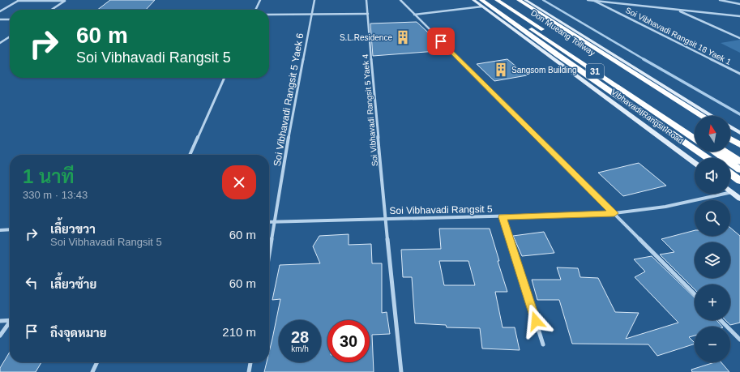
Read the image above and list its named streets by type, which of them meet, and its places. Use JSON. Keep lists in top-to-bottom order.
{
  "streets": {
    "highway": ["Don Mueang Tollway", "31", "Vibhavadi Rangsit Road"],
    "street": [
      "Soi Vibhavadi Rangsit 18 Yaek 1",
      "Soi Vibhavadi Rangsit 5 Yaek 6",
      "Soi Vibhavadi Rangsit 5 Yaek 4",
      "Soi Vibhavadi Rangsit 5"
    ]
  },
  "crossings": [
    ["Soi Vibhavadi Rangsit 5 Yaek 6", "Soi Vibhavadi Rangsit 5"],
    ["Soi Vibhavadi Rangsit 5 Yaek 4", "Soi Vibhavadi Rangsit 5"]
  ],
  "places": {
    "building": ["S.L.Residence", "Sangsom Building"]
  },
  "north": "top",
  "page": {
    "turn": ["60 m", "Soi Vibhavadi Rangsit 5"],
    "map_buttons": ["+", "−"],
    "heading": ["1 นาที", "330 m · 13:43"],
    "list": [
      {
        "name": "เลี้ยวขวา",
        "note": "Soi Vibhavadi Rangsit 5",
        "value": "60 m"
      },
      {
        "name": "เลี้ยวซ้าย",
        "value": "60 m"
      },
      {
        "name": "ถึงจุดหมาย",
        "value": "210 m"
      }
    ],
    "speed": "28 km/h",
    "limit": "30"
  }
}
